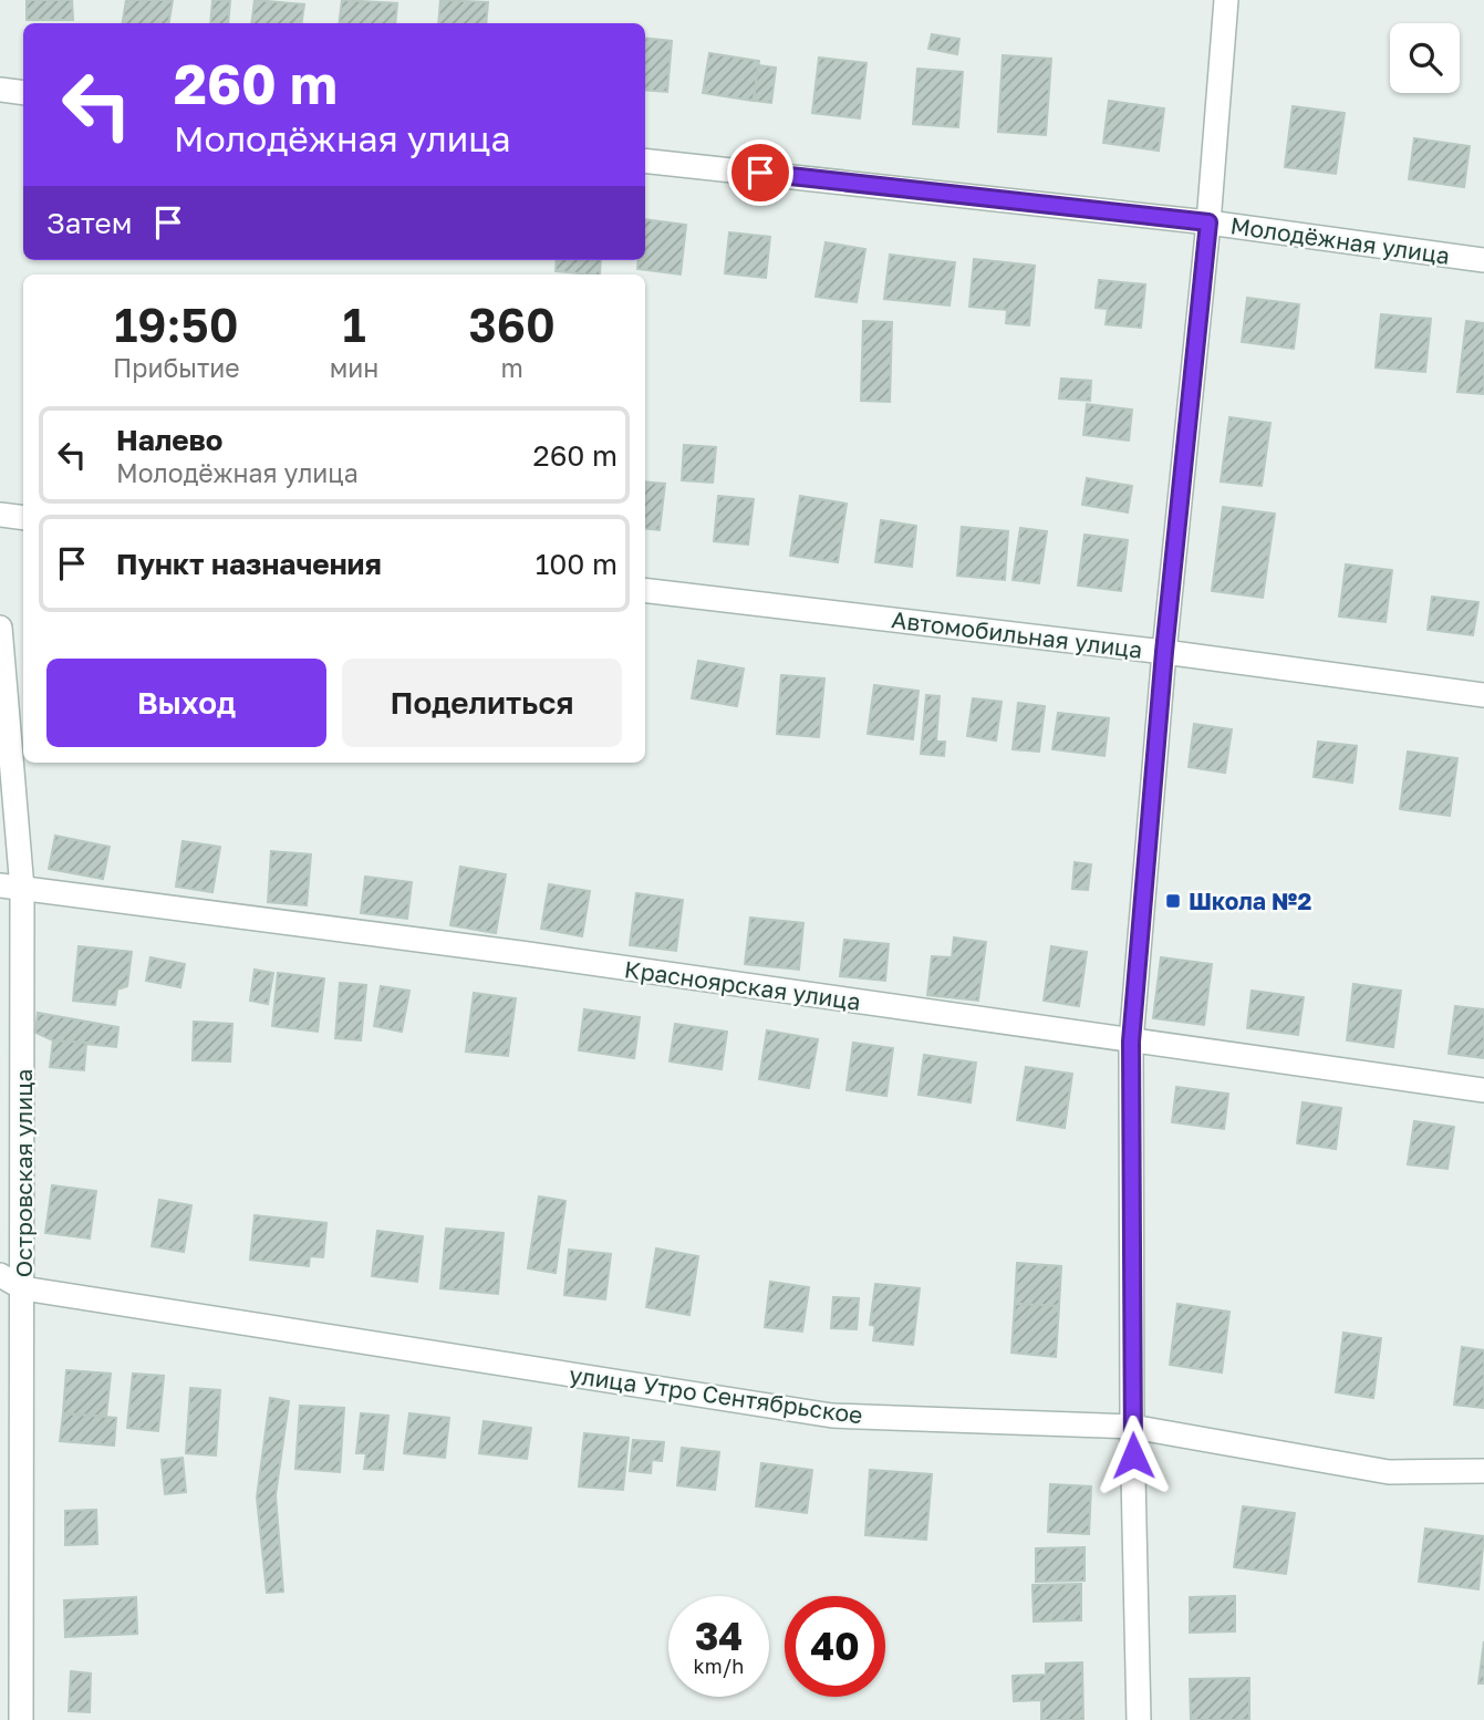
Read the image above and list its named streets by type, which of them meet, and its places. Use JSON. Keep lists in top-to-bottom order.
{
  "streets": {
    "street": [
      "Молодёжная улица",
      "Автомобильная улица",
      "Красноярская улица",
      "Островская улица",
      "улица Утро Сентябрьское"
    ]
  },
  "crossings": [
    ["Красноярская улица", "Островская улица"],
    ["Островская улица", "улица Утро Сентябрьское"]
  ],
  "places": {
    "transit": ["Школа №2"]
  },
  "page": {
    "turn": ["260 m", "Молодёжная улица"],
    "then": "Затем",
    "eta": [
      "19:50",
      "Прибытие",
      "1",
      "мин",
      "360",
      "m"
    ],
    "list": [
      {
        "name": "Налево",
        "note": "Молодёжная улица",
        "value": "260 m"
      },
      {
        "name": "Пункт назначения",
        "value": "100 m"
      }
    ],
    "buttons": ["Выход", "Поделиться"],
    "speed": "34 km/h",
    "limit": "40"
  }
}
